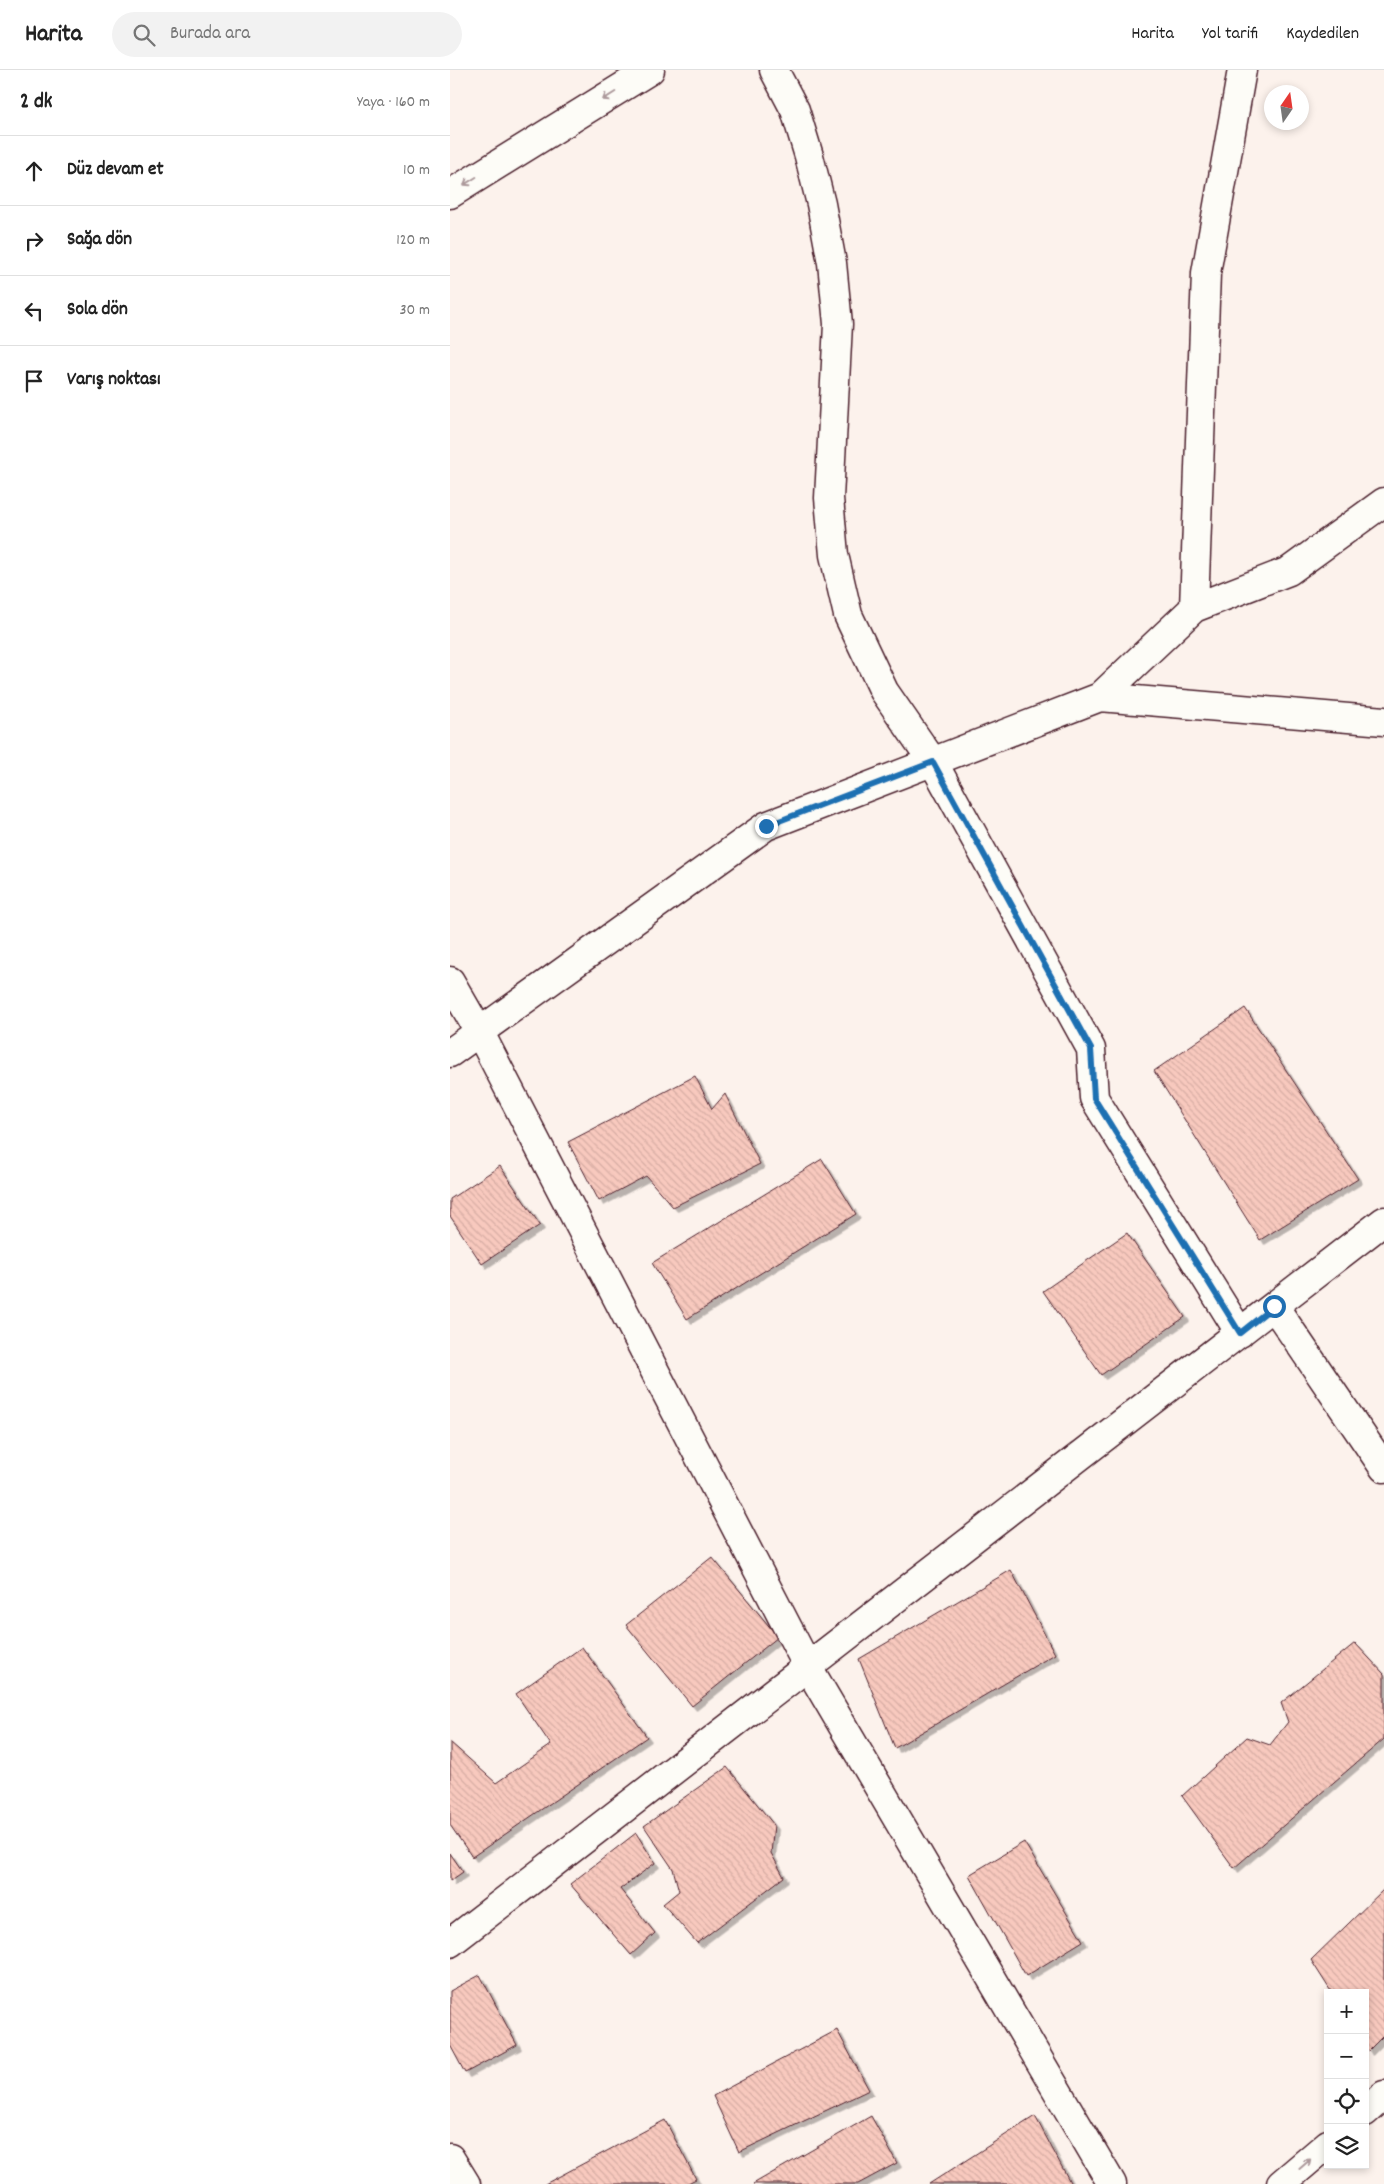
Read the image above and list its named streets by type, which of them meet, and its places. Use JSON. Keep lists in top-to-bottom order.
{
  "north": "top",
  "page": {
    "header": "Harita",
    "search": "Burada ara",
    "nav": ["Harita", "Yol tarifi", "Kaydedilen"],
    "heading": ["2 dk", "Yaya · 160 m"],
    "list": [
      ["Düz devam et", "10 m"],
      ["Sağa dön", "120 m"],
      ["Sola dön", "30 m"],
      "Varış noktası"
    ],
    "map_buttons": ["+", "−"]
  }
}
